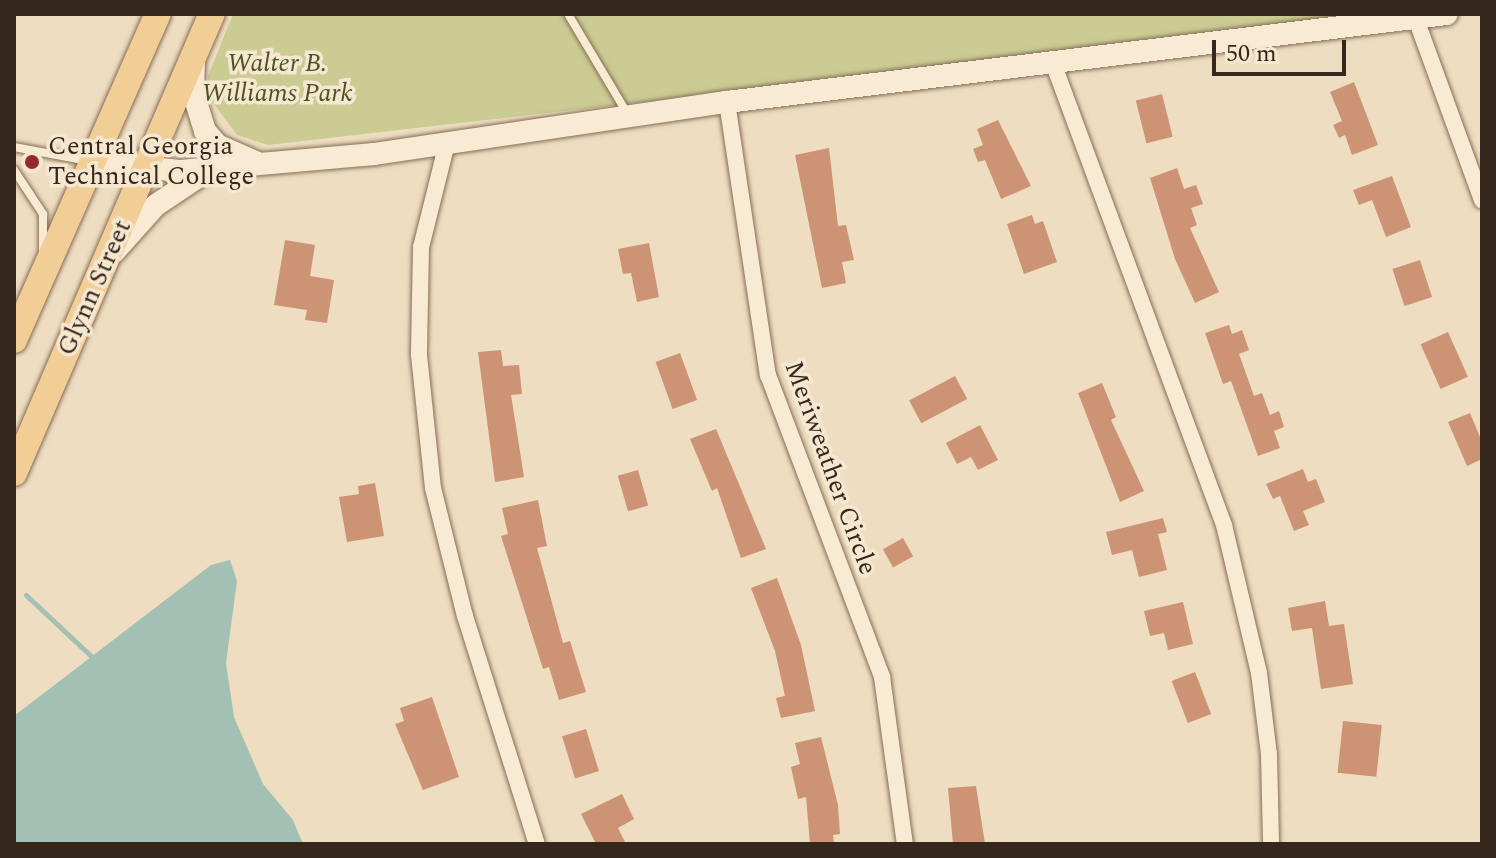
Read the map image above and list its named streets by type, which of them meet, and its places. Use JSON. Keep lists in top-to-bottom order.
{
  "streets": {
    "main road": ["Glynn Street"],
    "street": ["Meriweather Circle"]
  },
  "parks": ["Walter B. Williams Park"],
  "places": ["Central Georgia Technical College"],
  "scale_bar": "50 m"
}
